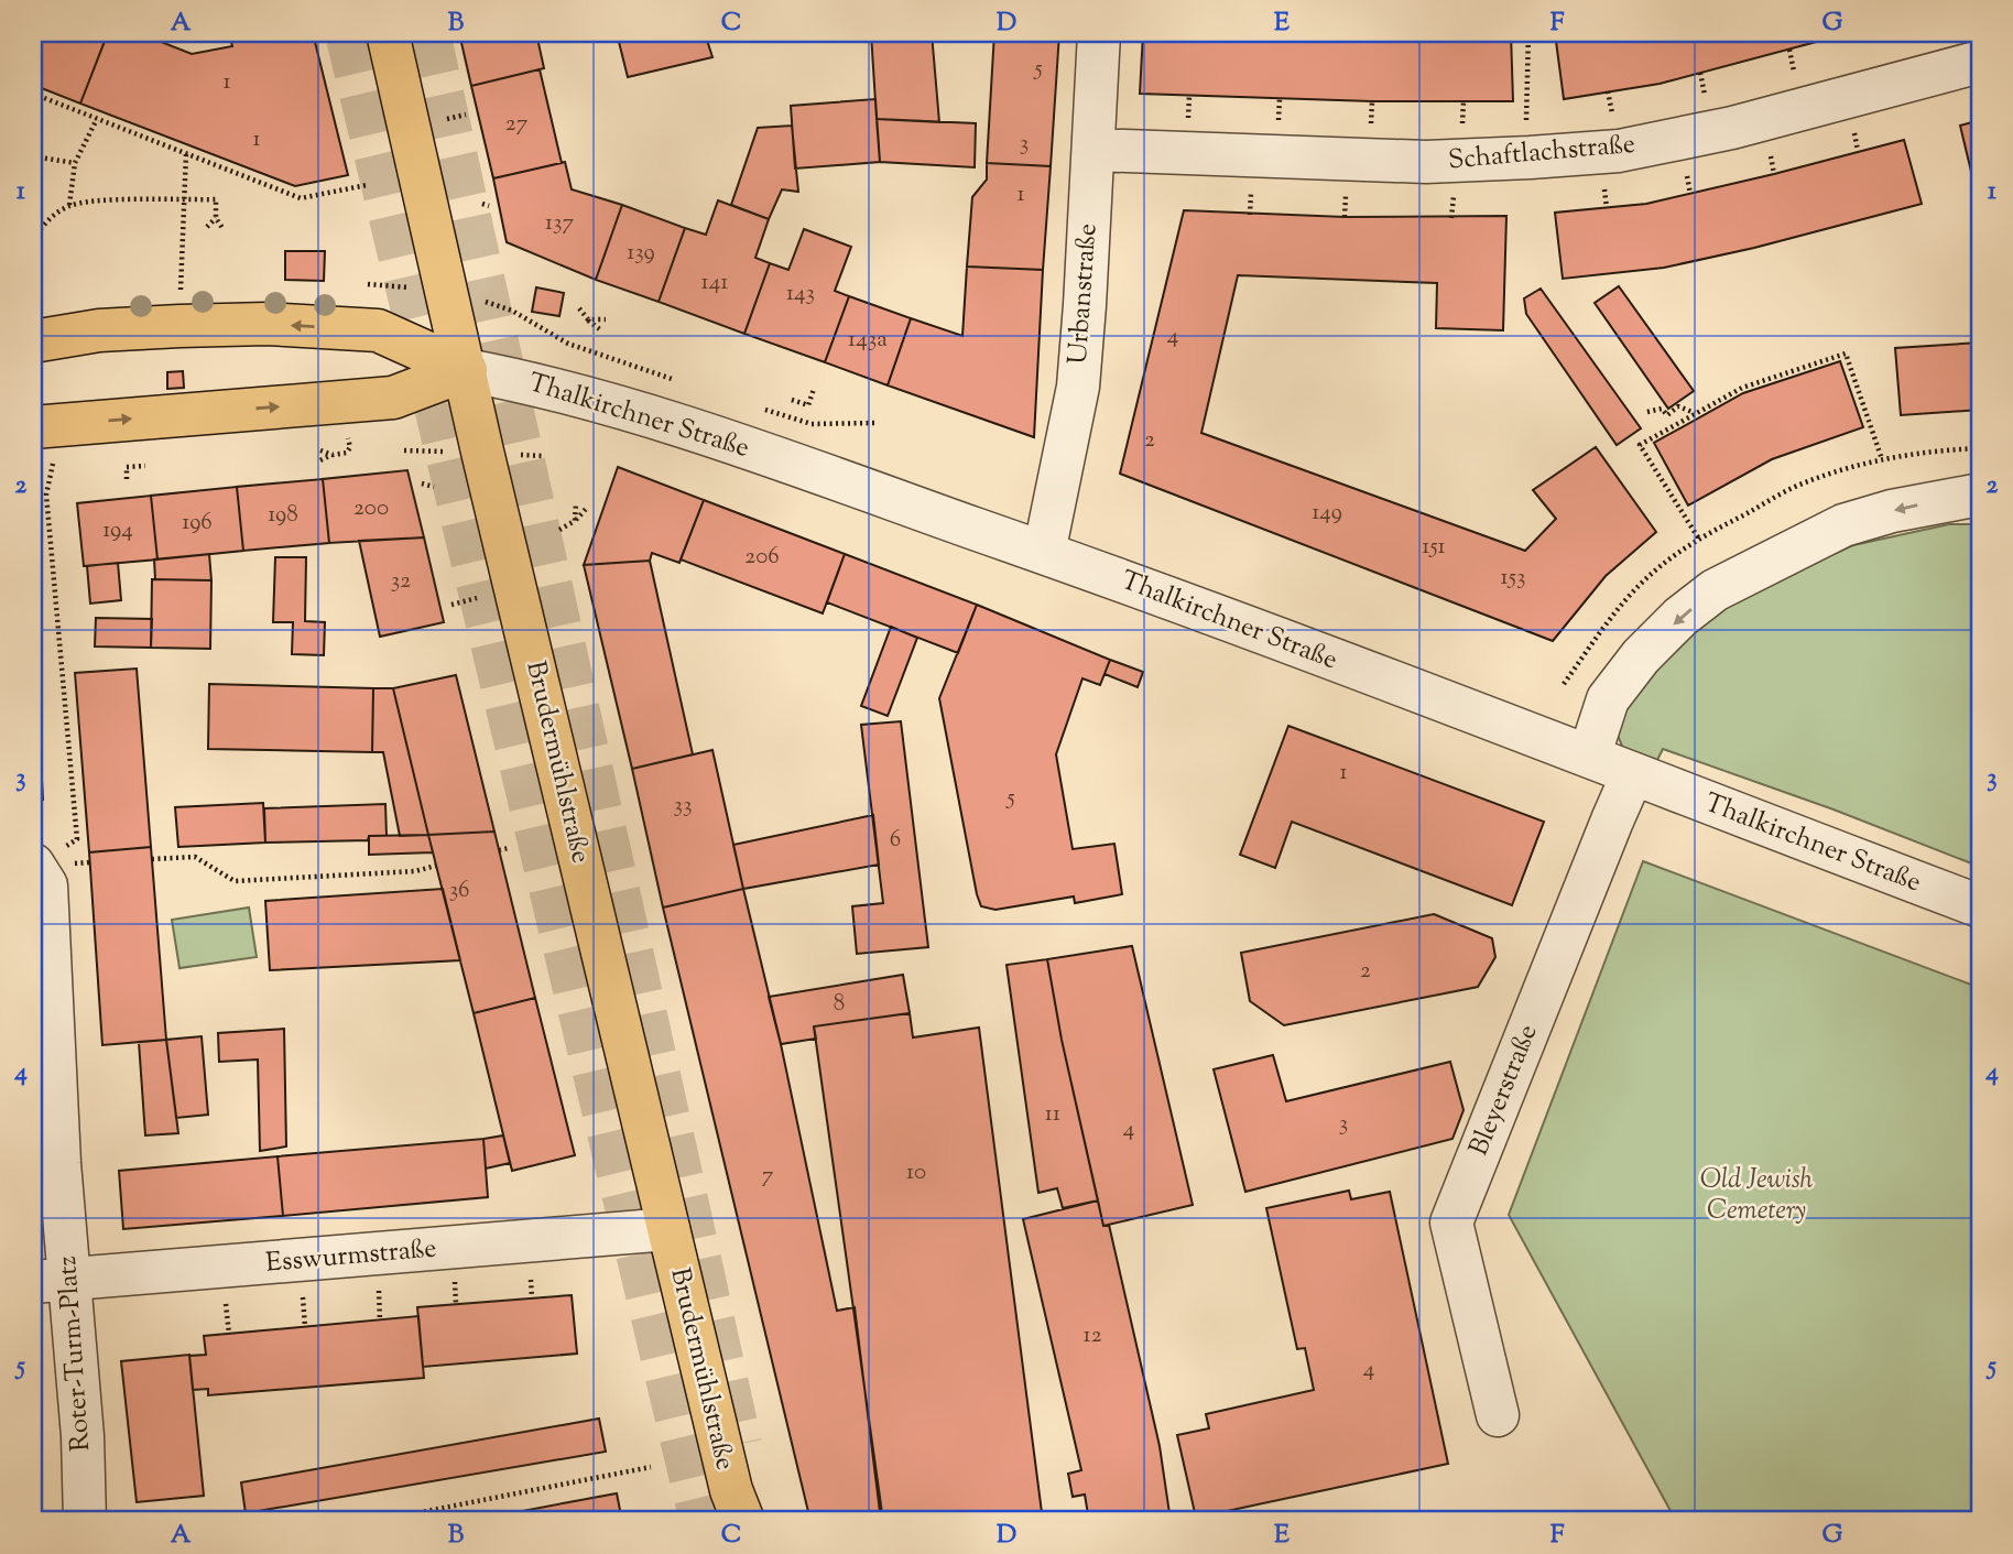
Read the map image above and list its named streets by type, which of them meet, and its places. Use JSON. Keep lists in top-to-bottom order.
{
  "streets": {
    "main road": ["Thalkirchner Straße", "Brudermühlstraße"],
    "street": [
      "Schaftlachstraße",
      "Urbanstraße",
      "Bleyerstraße",
      "Esswurmstraße",
      "Roter-Turm-Platz"
    ]
  },
  "crossings": [
    ["Schaftlachstraße", "Urbanstraße"],
    ["Urbanstraße", "Thalkirchner Straße"],
    ["Thalkirchner Straße", "Brudermühlstraße"],
    ["Thalkirchner Straße", "Bleyerstraße"],
    ["Brudermühlstraße", "Esswurmstraße"],
    ["Esswurmstraße", "Roter-Turm-Platz"]
  ],
  "parks": ["Old Jewish Cemetery"],
  "house_numbers": [
    "5",
    "1",
    "27",
    "1",
    "3",
    "1",
    "137",
    "139",
    "141",
    "143",
    "4",
    "143a",
    "2",
    "200",
    "149",
    "198",
    "196",
    "194",
    "151",
    "206",
    "153",
    "32",
    "1",
    "5",
    "33",
    "6",
    "36",
    "2",
    "8",
    "11",
    "3",
    "4",
    "10",
    "7",
    "12",
    "4"
  ],
  "grid": {
    "columns": [
      "A",
      "B",
      "C",
      "D",
      "E",
      "F",
      "G"
    ],
    "rows": [
      "1",
      "2",
      "3",
      "4",
      "5"
    ]
  }
}
